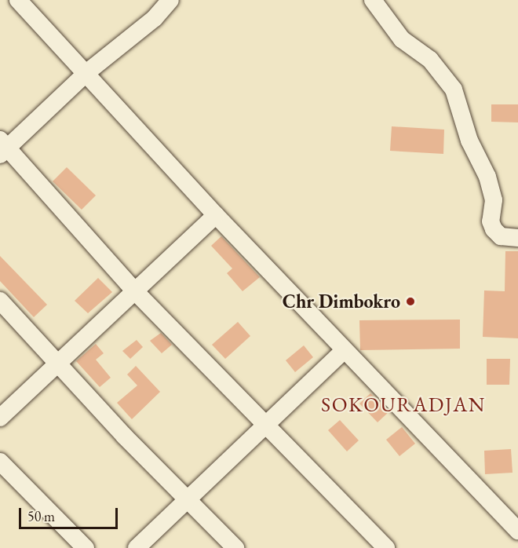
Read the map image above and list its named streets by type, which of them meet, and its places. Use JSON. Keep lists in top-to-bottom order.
{
  "districts": ["SOKOURADJAN"],
  "places": ["Chr Dimbokro"],
  "scale_bar": "50 m"
}
